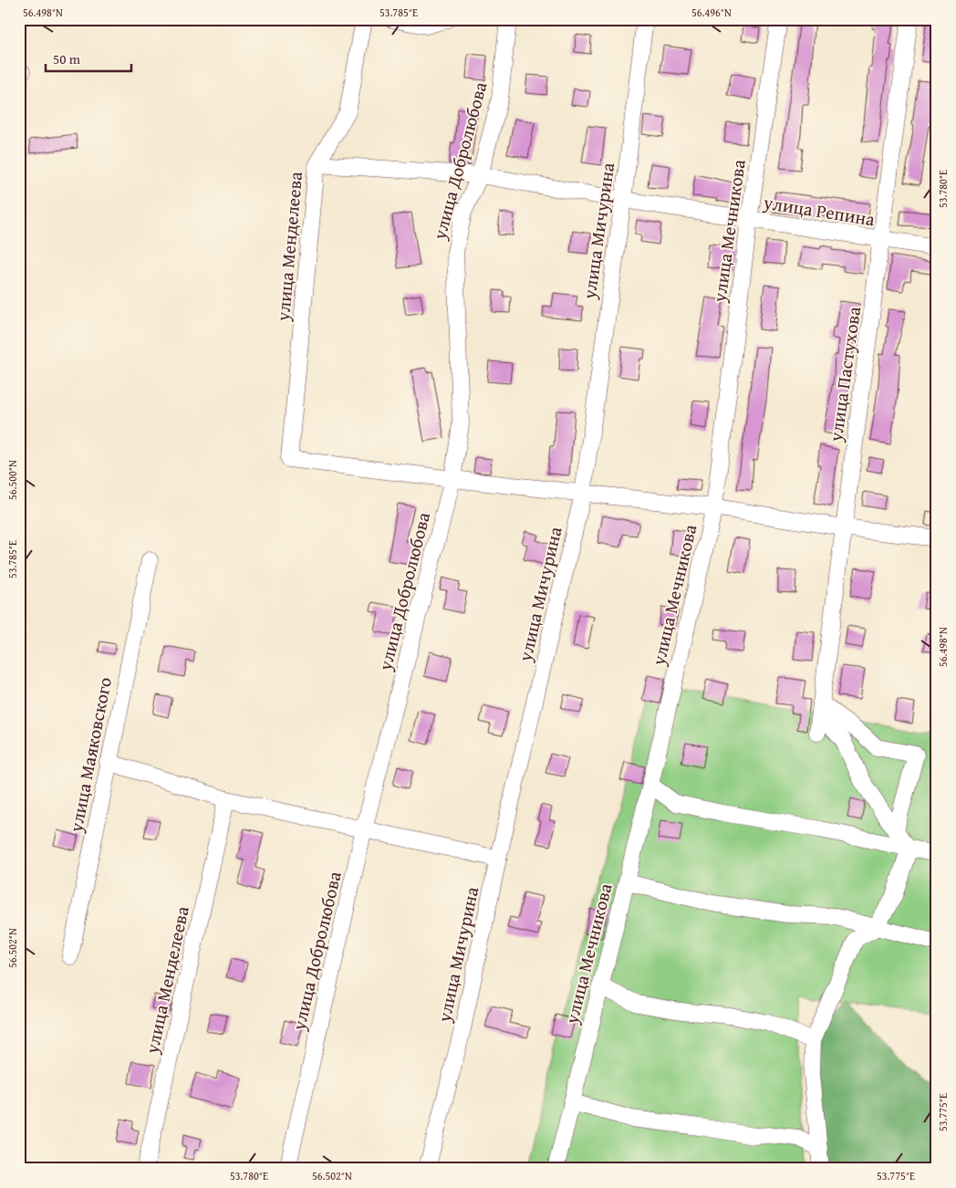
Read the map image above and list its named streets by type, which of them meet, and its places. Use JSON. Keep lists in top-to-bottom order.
{
  "streets": {
    "street": [
      "улица Добролюбова",
      "улица Репина",
      "улица Мичурина",
      "улица Мечникова",
      "улица Менделеева",
      "улица Пастухова",
      "улица Маяковского"
    ]
  },
  "crossings": [
    ["улица Добролюбова", "улица Репина"],
    ["улица Добролюбова", "улица Менделеева"],
    ["улица Репина", "улица Мичурина"],
    ["улица Репина", "улица Мечникова"],
    ["улица Репина", "улица Менделеева"],
    ["улица Репина", "улица Пастухова"]
  ],
  "scale_bar": "50 m",
  "coordinates": [
    "56.498°N",
    "53.785°E",
    "56.496°N",
    "53.780°E",
    "56.500°N",
    "56.502°N",
    "53.775°E"
  ]
}
